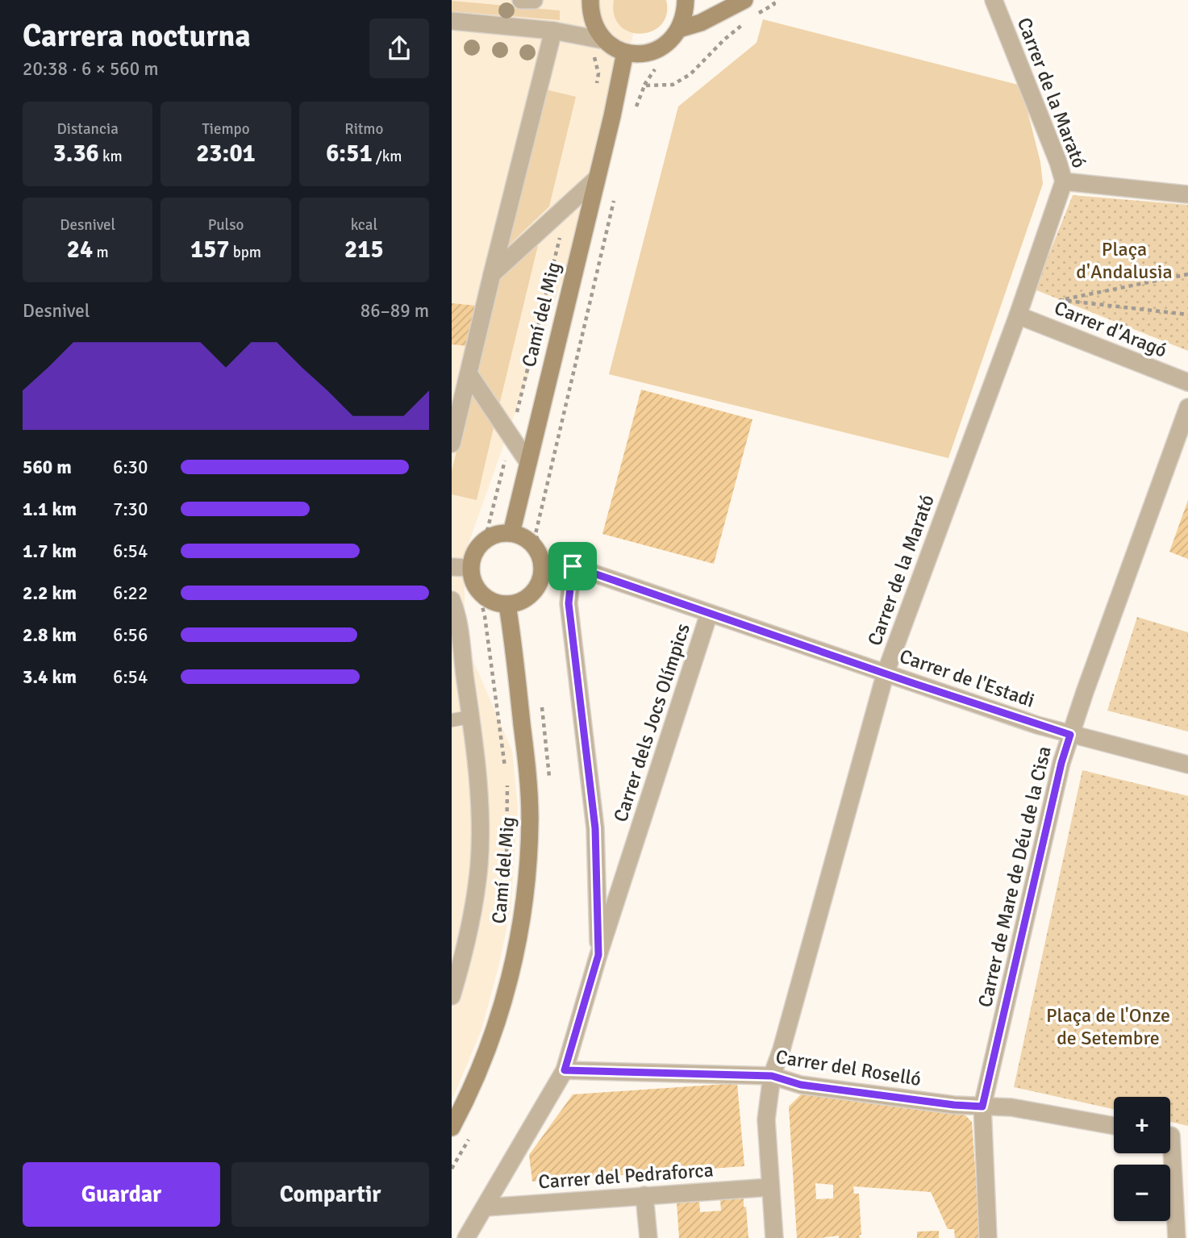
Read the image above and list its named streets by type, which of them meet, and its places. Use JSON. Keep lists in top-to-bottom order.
{
  "streets": {
    "street": [
      "Carrer de la Marató",
      "Camí del Mig",
      "Carrer d'Aragó",
      "Carrer de l'Estadi",
      "Carrer dels Jocs Olímpics",
      "Carrer de Mare de Déu de la Cisa",
      "Carrer del Roselló",
      "Carrer del Pedraforca"
    ]
  },
  "crossings": [
    ["Carrer de la Marató", "Carrer d'Aragó"],
    ["Carrer de la Marató", "Carrer de l'Estadi"],
    ["Carrer de la Marató", "Carrer del Roselló"],
    ["Carrer de la Marató", "Carrer del Pedraforca"],
    ["Camí del Mig", "Carrer de l'Estadi"],
    ["Carrer de l'Estadi", "Carrer dels Jocs Olímpics"],
    ["Carrer de l'Estadi", "Carrer de Mare de Déu de la Cisa"],
    ["Carrer dels Jocs Olímpics", "Carrer del Roselló"],
    ["Carrer de Mare de Déu de la Cisa", "Carrer del Roselló"]
  ],
  "parks": ["Plaça d'Andalusia", "Plaça de l'Onze de Setembre"],
  "page": {
    "heading": ["Carrera nocturna", "20:38 · 6 × 560 m"],
    "stats": [
      ["Distancia", "3.36 km"],
      ["Tiempo", "23:01"],
      ["Ritmo", "6:51 /km"],
      ["Desnivel", "24 m"],
      ["Pulso", "157 bpm"],
      ["kcal", "215"]
    ],
    "chart": ["Desnivel", "86–89 m"],
    "list": [
      {
        "name": "560 m",
        "note": "6:30"
      },
      {
        "name": "1.1 km",
        "note": "7:30"
      },
      {
        "name": "1.7 km",
        "note": "6:54"
      },
      {
        "name": "2.2 km",
        "note": "6:22"
      },
      {
        "name": "2.8 km",
        "note": "6:56"
      },
      {
        "name": "3.4 km",
        "note": "6:54"
      }
    ],
    "map_buttons": ["+", "−"],
    "buttons": ["Guardar", "Compartir"]
  }
}
